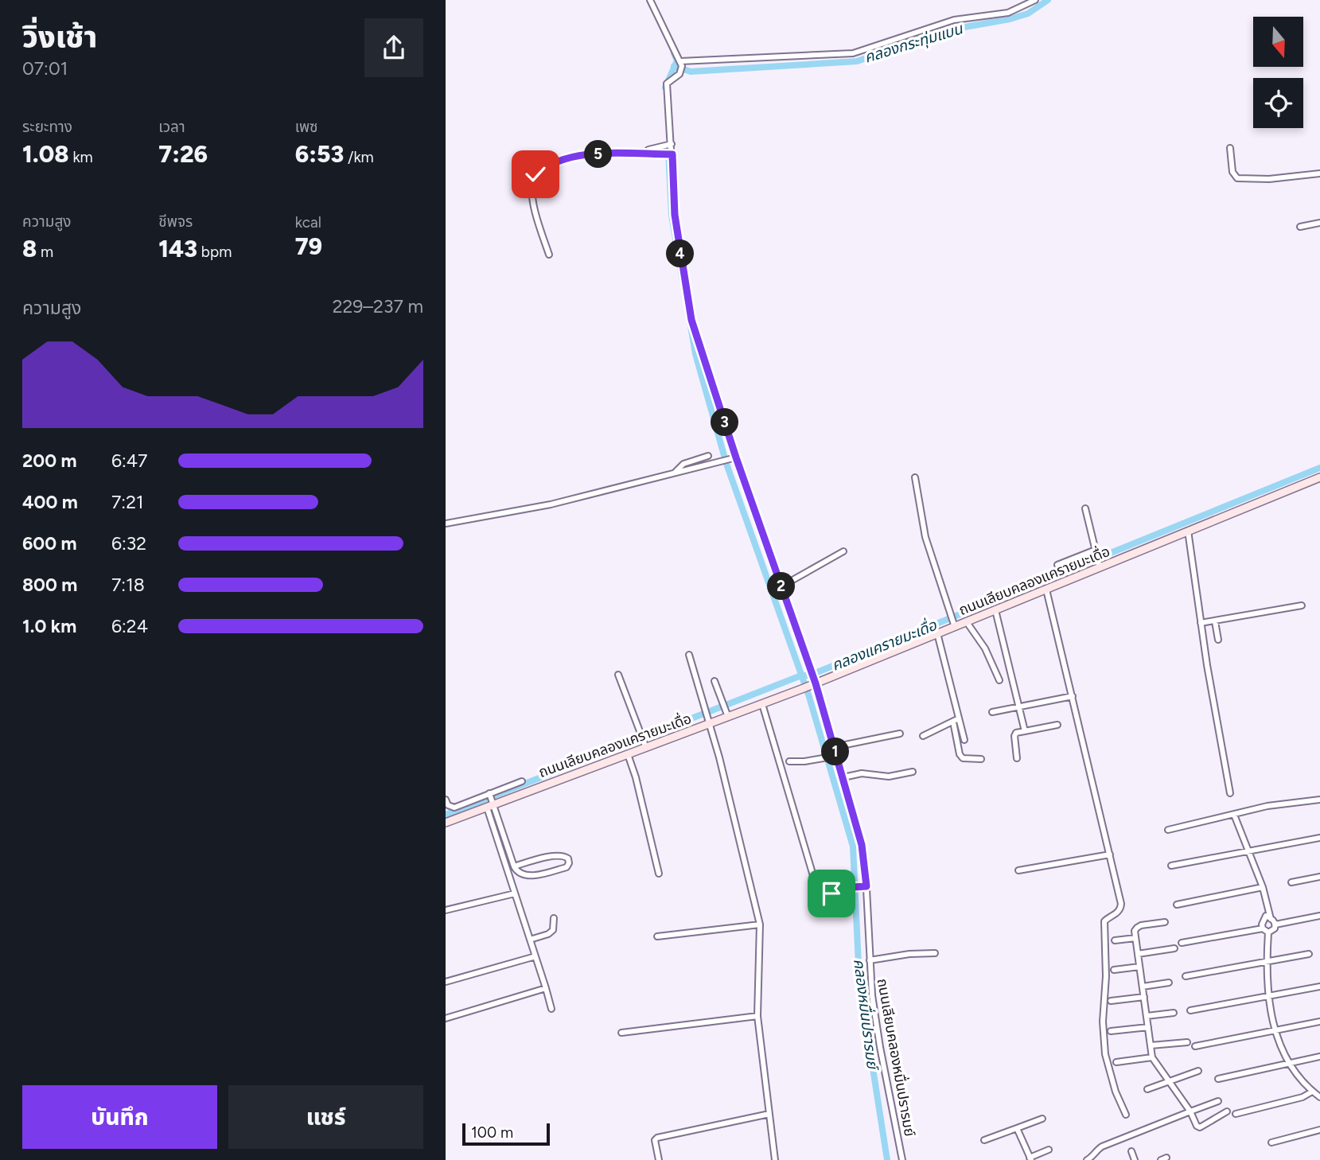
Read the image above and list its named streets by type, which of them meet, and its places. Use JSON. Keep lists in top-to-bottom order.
{
  "streets": {
    "street": ["ถนนเลียบคลองแครายมะเดื่อ", "ถนนเลียบคลองหมื่นปรารมย์"]
  },
  "crossings": [
    ["ถนนเลียบคลองแครายมะเดื่อ", "ถนนเลียบคลองหมื่นปรารมย์"]
  ],
  "water": ["คลองกระทุ่มแบน", "คลองแครายมะเดื่อ", "คลองหมื่นปรารมย์"],
  "scale_bar": "100 m",
  "north": "bottom",
  "page": {
    "heading": ["วิ่งเช้า", "07:01"],
    "stats": [
      ["ระยะทาง", "1.08 km"],
      ["เวลา", "7:26"],
      ["เพซ", "6:53 /km"],
      ["ความสูง", "8 m"],
      ["ชีพจร", "143 bpm"],
      ["kcal", "79"]
    ],
    "pins": [
      "5",
      "4",
      "3",
      "2",
      "1"
    ],
    "chart": ["ความสูง", "229–237 m"],
    "list": [
      {
        "name": "200 m",
        "note": "6:47"
      },
      {
        "name": "400 m",
        "note": "7:21"
      },
      {
        "name": "600 m",
        "note": "6:32"
      },
      {
        "name": "800 m",
        "note": "7:18"
      },
      {
        "name": "1.0 km",
        "note": "6:24"
      }
    ],
    "buttons": ["บันทึก", "แชร์"],
    "scale": "100 m"
  }
}
